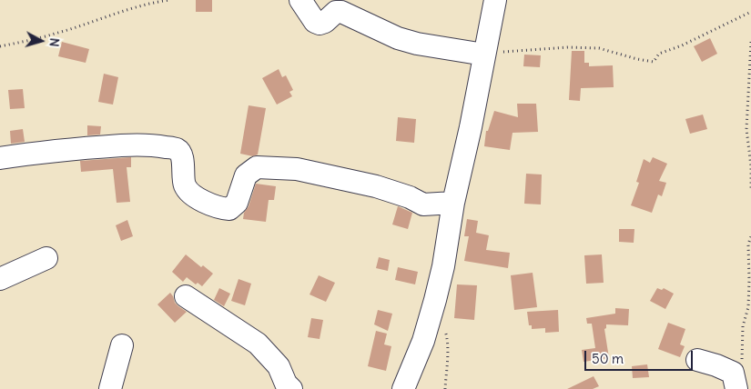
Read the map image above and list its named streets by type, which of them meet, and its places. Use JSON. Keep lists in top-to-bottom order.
{
  "scale_bar": "50 m",
  "north": "right"
}
